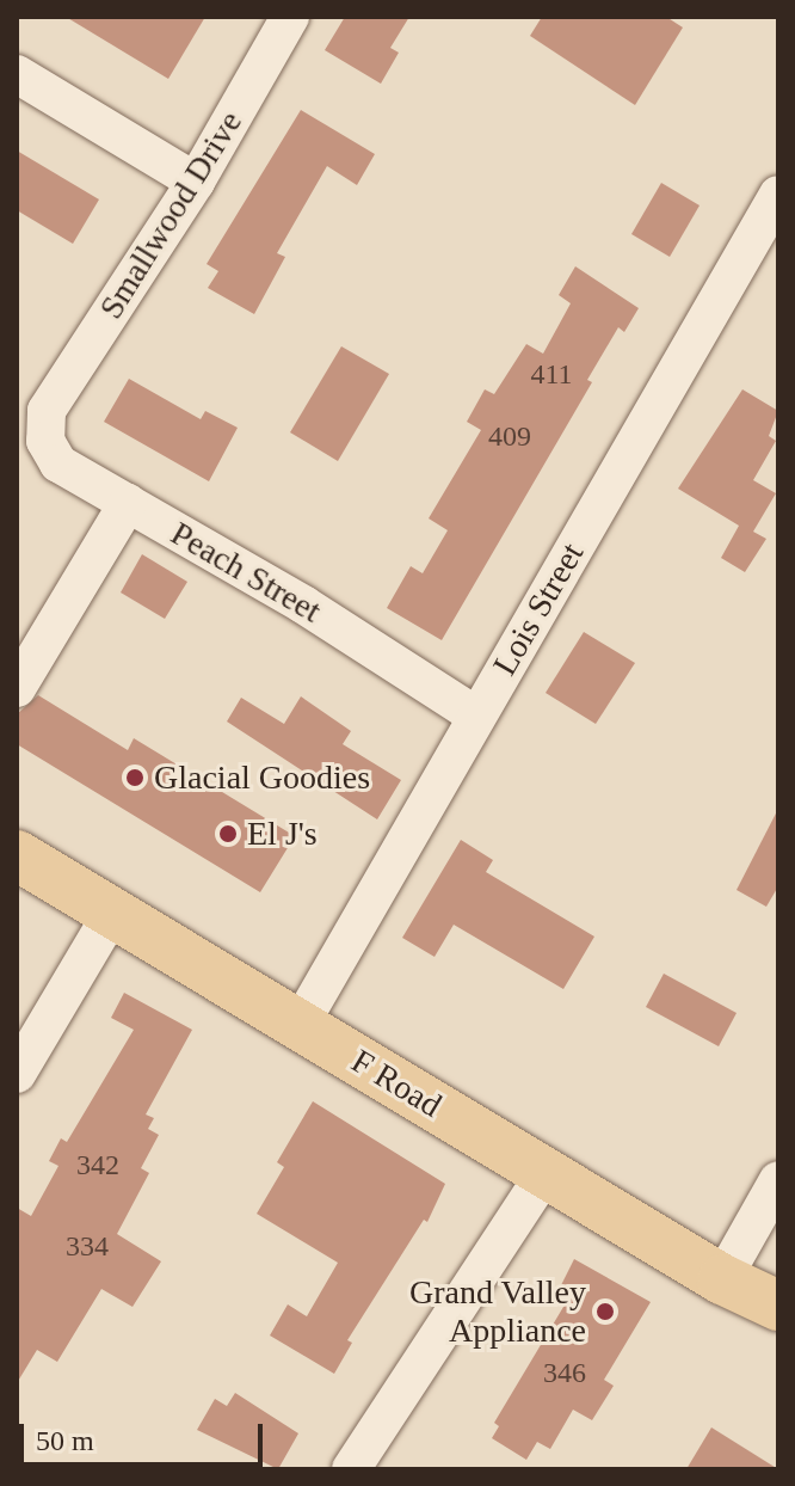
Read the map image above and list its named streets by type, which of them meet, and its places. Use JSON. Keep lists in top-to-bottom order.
{
  "streets": {
    "main road": ["F Road"],
    "street": ["Smallwood Drive", "Peach Street", "Lois Street"]
  },
  "crossings": [
    ["Smallwood Drive", "Peach Street"],
    ["Peach Street", "Lois Street"],
    ["Lois Street", "F Road"]
  ],
  "places": ["Glacial Goodies", "El J's", "Grand Valley Appliance"],
  "house_numbers": [
    "411",
    "409",
    "342",
    "334",
    "346"
  ],
  "scale_bar": "50 m"
}
